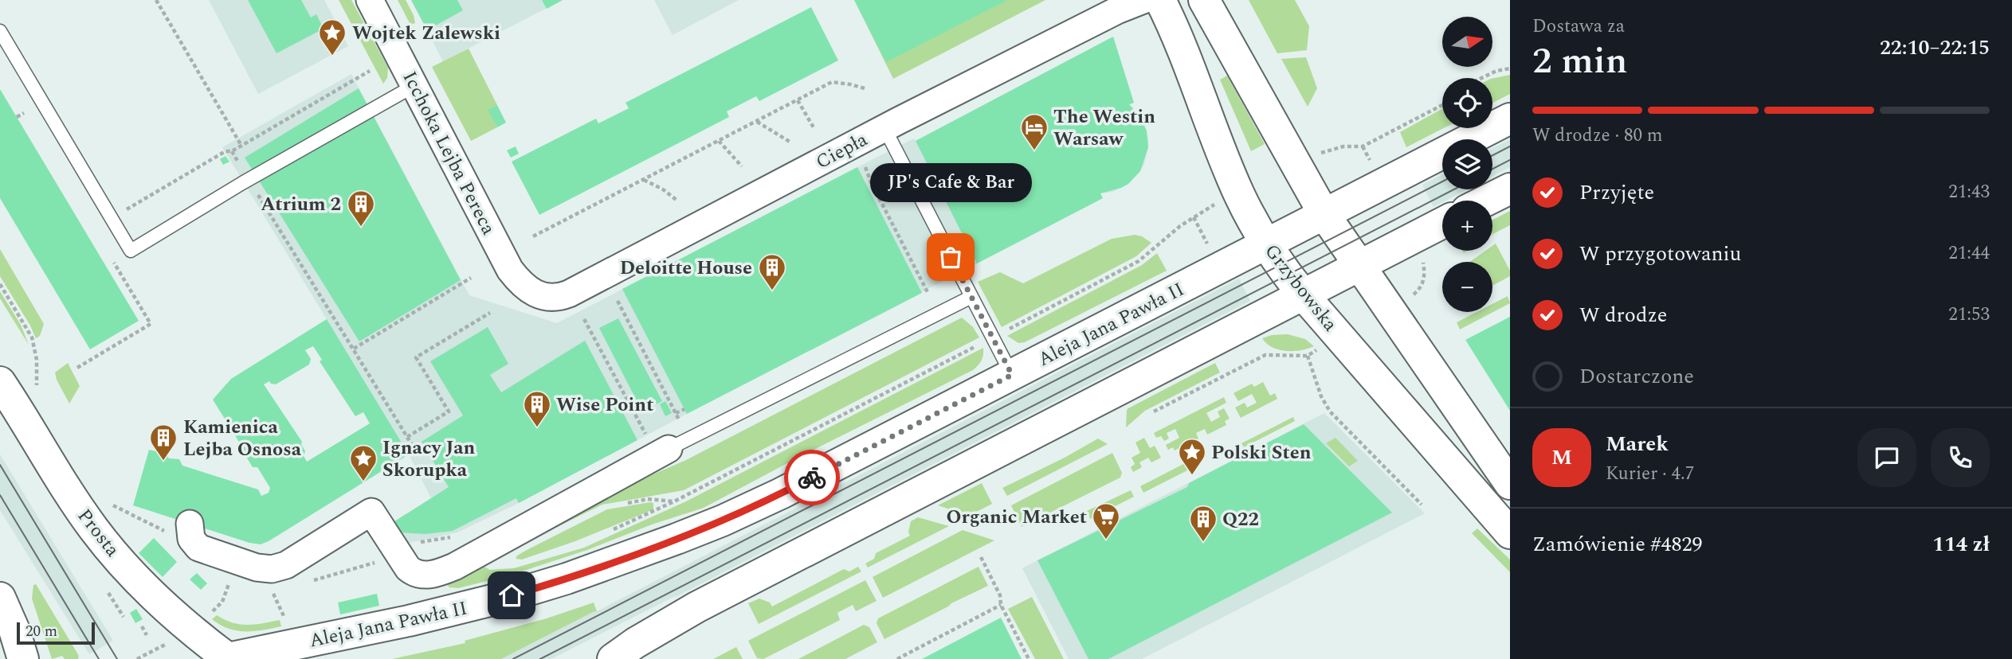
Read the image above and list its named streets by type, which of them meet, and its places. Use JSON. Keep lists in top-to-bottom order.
{
  "streets": {
    "main road": ["Grzybowska", "Aleja Jana Pawła II", "Prosta"],
    "street": ["Ciepła", "Icchoka Lejba Pereca"]
  },
  "crossings": [
    ["Ciepła", "Icchoka Lejba Pereca"],
    ["Grzybowska", "Aleja Jana Pawła II"],
    ["Aleja Jana Pawła II", "Prosta"]
  ],
  "places": {
    "place": ["Wojtek Zalewski", "Polski Sten", "Ignacy Jan Skorupka"],
    "hotel": ["The Westin Warsaw"],
    "building": [
      "Atrium 2",
      "Deloitte House",
      "Wise Point",
      "Kamienica Lejba Osnosa",
      "Q22"
    ],
    "other": ["JP's Cafe & Bar"],
    "supermarket": ["Organic Market"]
  },
  "scale_bar": "20 m",
  "north": "right",
  "page": {
    "heading": ["2 min", "Dostawa za", "22:10–22:15"],
    "panel": [
      "Marek",
      "Kurier · 4.7",
      "Zamówienie #4829",
      "114 zł"
    ],
    "map_buttons": ["+", "−"],
    "bar": "W drodze · 80 m",
    "list": [
      ["Przyjęte", "21:43"],
      ["W przygotowaniu", "21:44"],
      ["W drodze", "21:53"],
      "Dostarczone"
    ],
    "bubble": "JP's Cafe & Bar",
    "round": "M",
    "scale": "20 m"
  }
}
